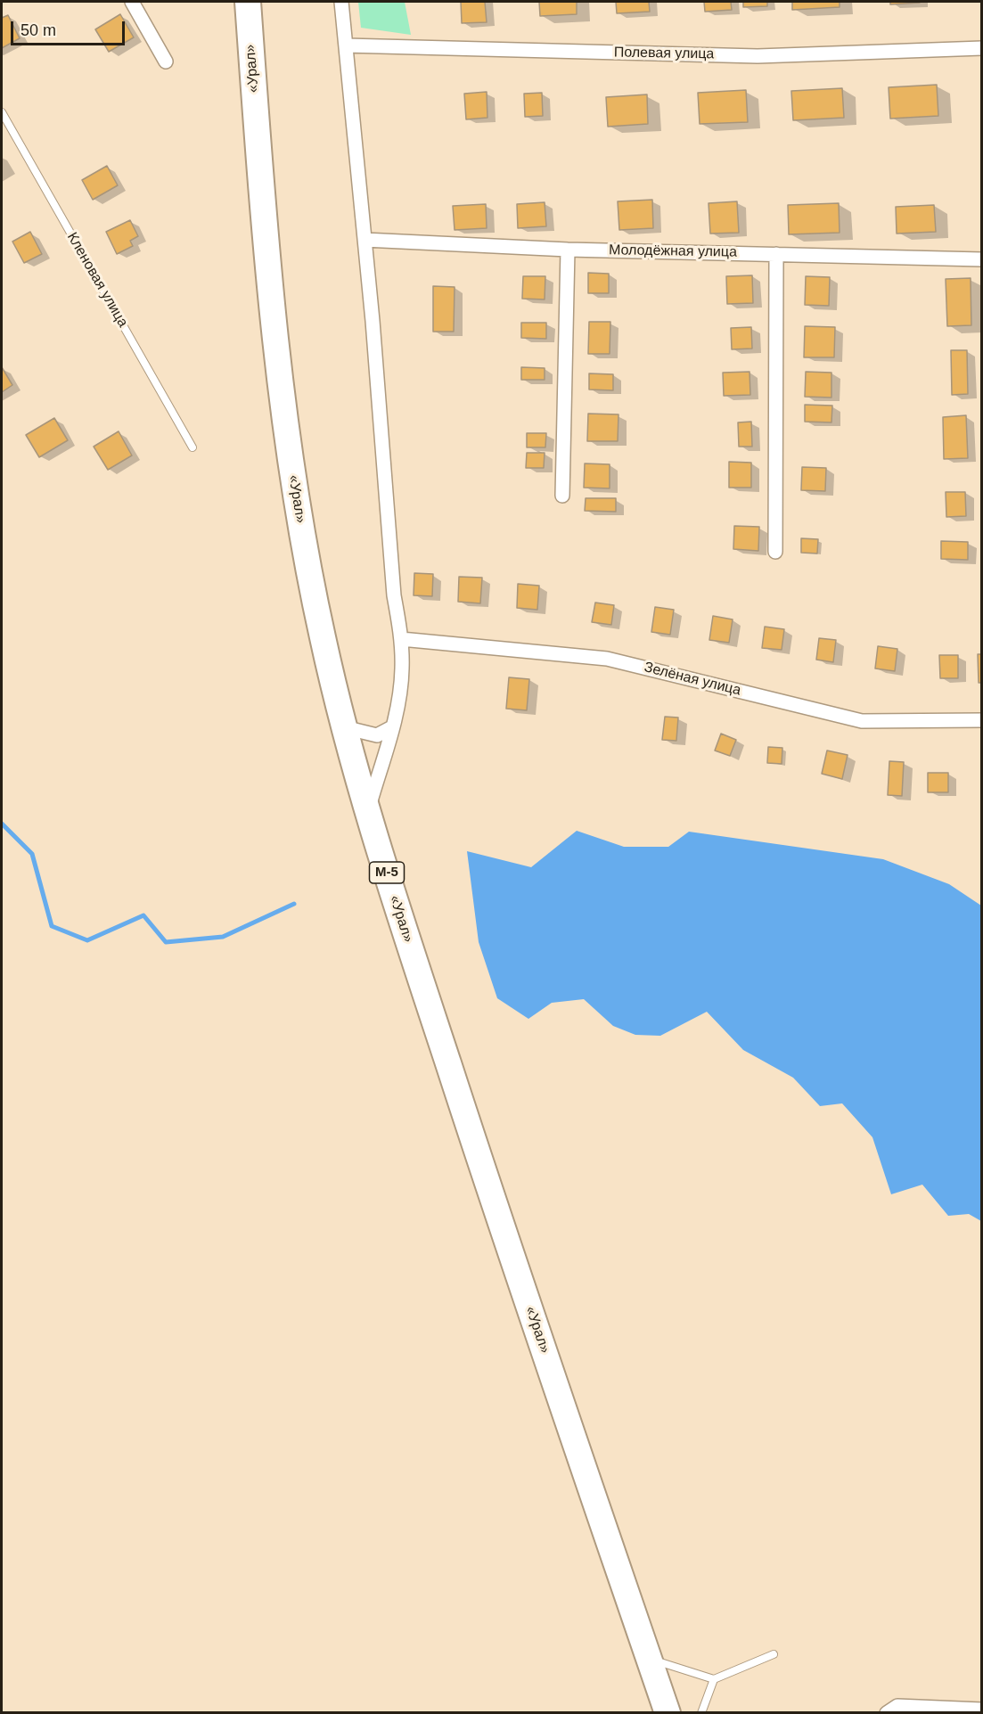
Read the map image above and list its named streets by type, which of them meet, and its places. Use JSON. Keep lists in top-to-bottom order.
{
  "streets": {
    "highway": ["«Урал»", "М-5"],
    "street": ["Полевая улица", "Молодёжная улица", "Зелёная улица"],
    "lane": ["Кленовая улица"]
  },
  "scale_bar": "50 m"
}
